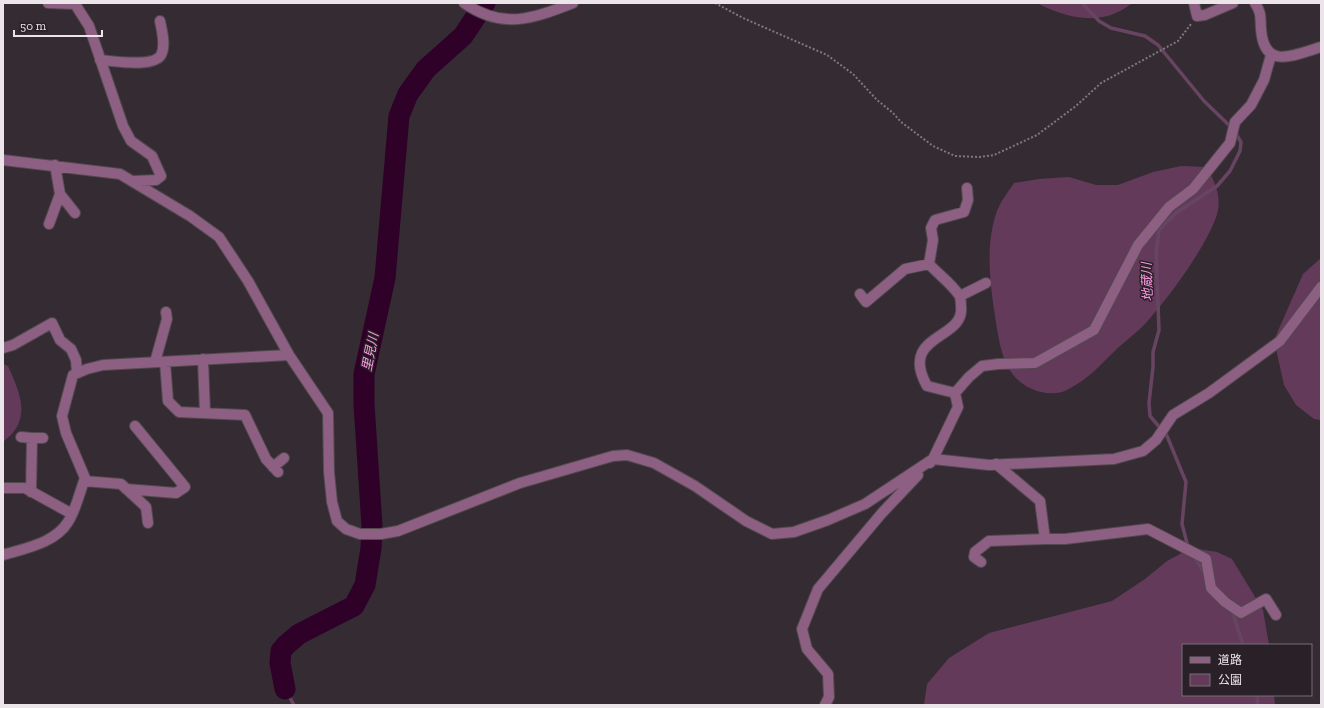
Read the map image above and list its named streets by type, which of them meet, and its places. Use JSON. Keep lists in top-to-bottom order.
{
  "water": ["地蔵川", "里見川"],
  "legend": ["道路", "公園"],
  "scale_bar": "50 m"
}
